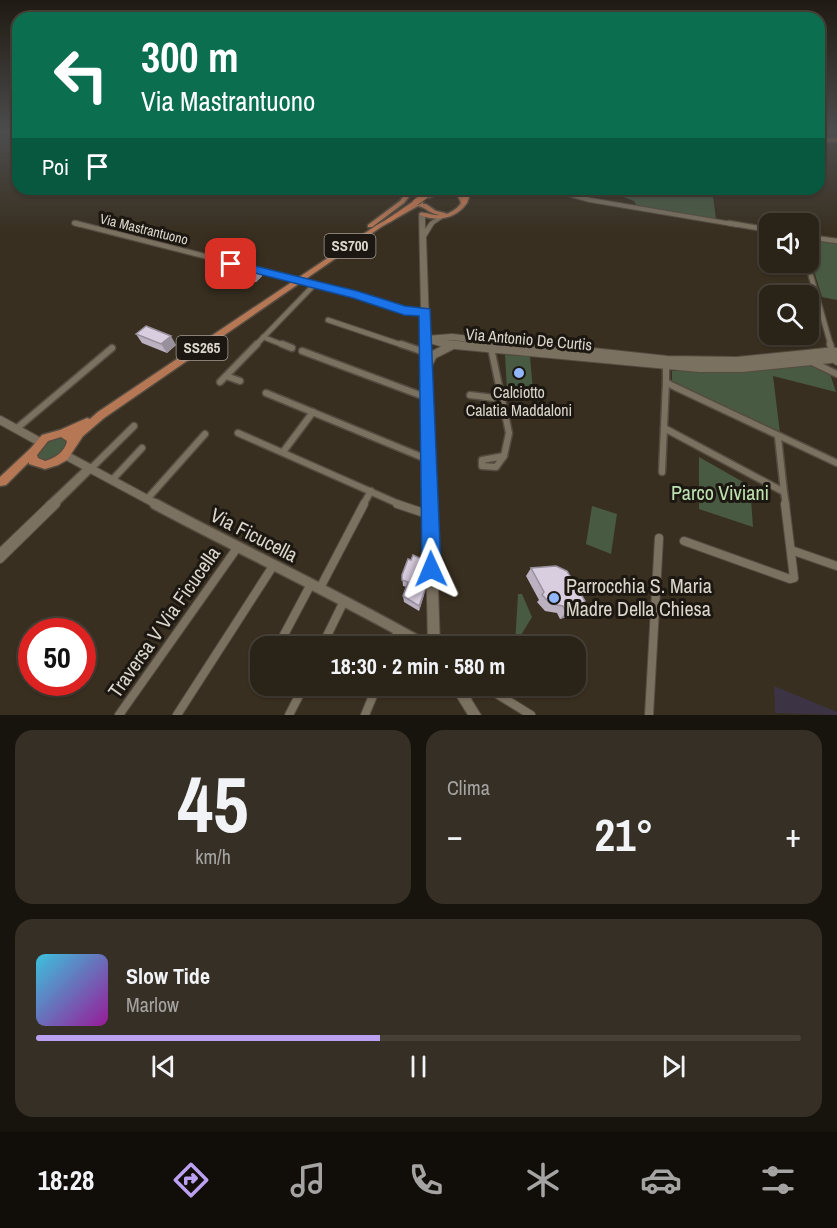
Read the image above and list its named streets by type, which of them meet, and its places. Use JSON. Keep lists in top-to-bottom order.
{
  "streets": {
    "highway": ["SS700"],
    "main road": ["SS265"],
    "street": [
      "Via Mastrantuono",
      "Via Antonio De Curtis",
      "Via Ficucella",
      "Traversa V Via Ficucella"
    ]
  },
  "crossings": [
    ["Via Mastrantuono", "SS700"],
    ["Via Mastrantuono", "SS265"],
    ["SS700", "SS265"],
    ["SS265", "Via Ficucella"],
    ["Via Ficucella", "Traversa V Via Ficucella"]
  ],
  "parks": ["Parco Viviani"],
  "places": ["Calciotto Calatia Maddaloni", "Parrocchia S. Maria Madre Della Chiesa"],
  "page": {
    "turn": ["300 m", "Via Mastrantuono"],
    "then": "Poi",
    "limit": "50",
    "trip": "18:30 · 2 min · 580 m",
    "tile": [
      ["45", "km/h"],
      "Clima"
    ],
    "heat": ["−", "21°", "+"],
    "song": ["Slow Tide", "Marlow"],
    "tabs": "18:28"
  }
}
